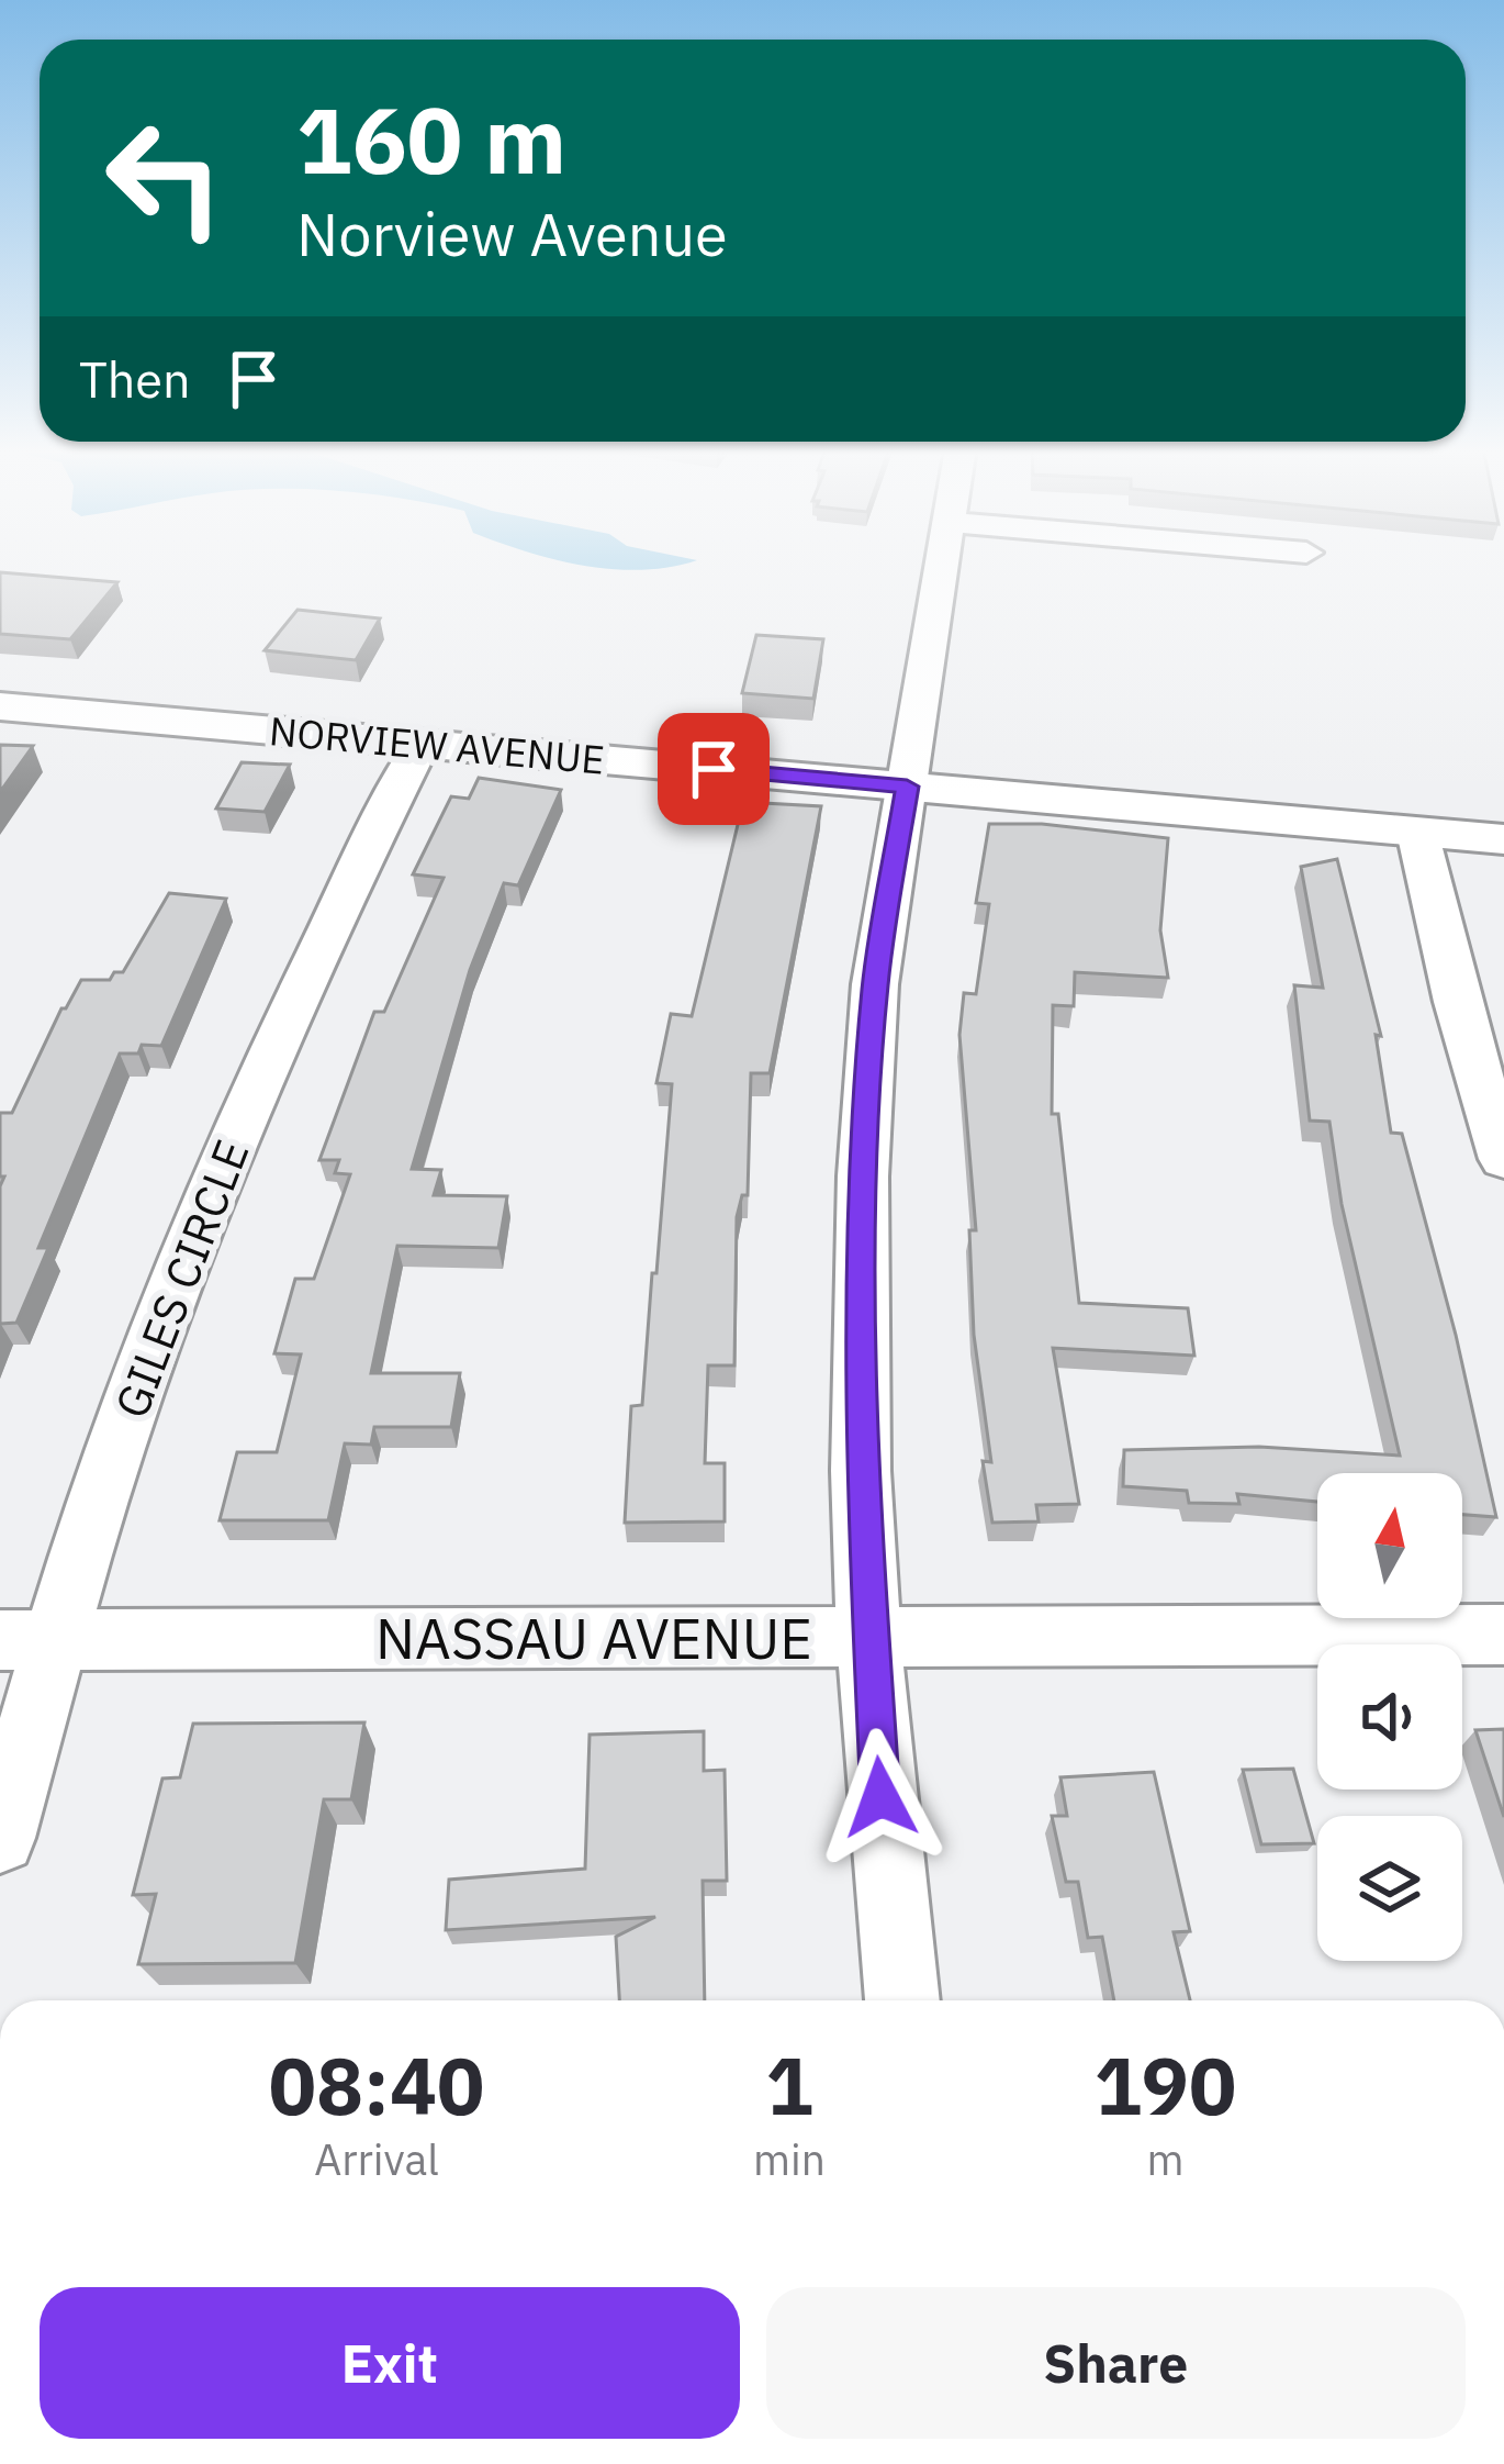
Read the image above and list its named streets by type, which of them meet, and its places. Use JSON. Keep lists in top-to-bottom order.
{
  "streets": {
    "street": ["NORVIEW AVENUE", "GILES CIRCLE", "NASSAU AVENUE"]
  },
  "crossings": [
    ["NORVIEW AVENUE", "GILES CIRCLE"],
    ["GILES CIRCLE", "NASSAU AVENUE"]
  ],
  "north": "top",
  "page": {
    "turn": ["160 m", "Norview Avenue"],
    "then": "Then",
    "eta": [
      "08:40",
      "Arrival",
      "1",
      "min",
      "190",
      "m"
    ],
    "buttons": ["Exit", "Share"]
  }
}
